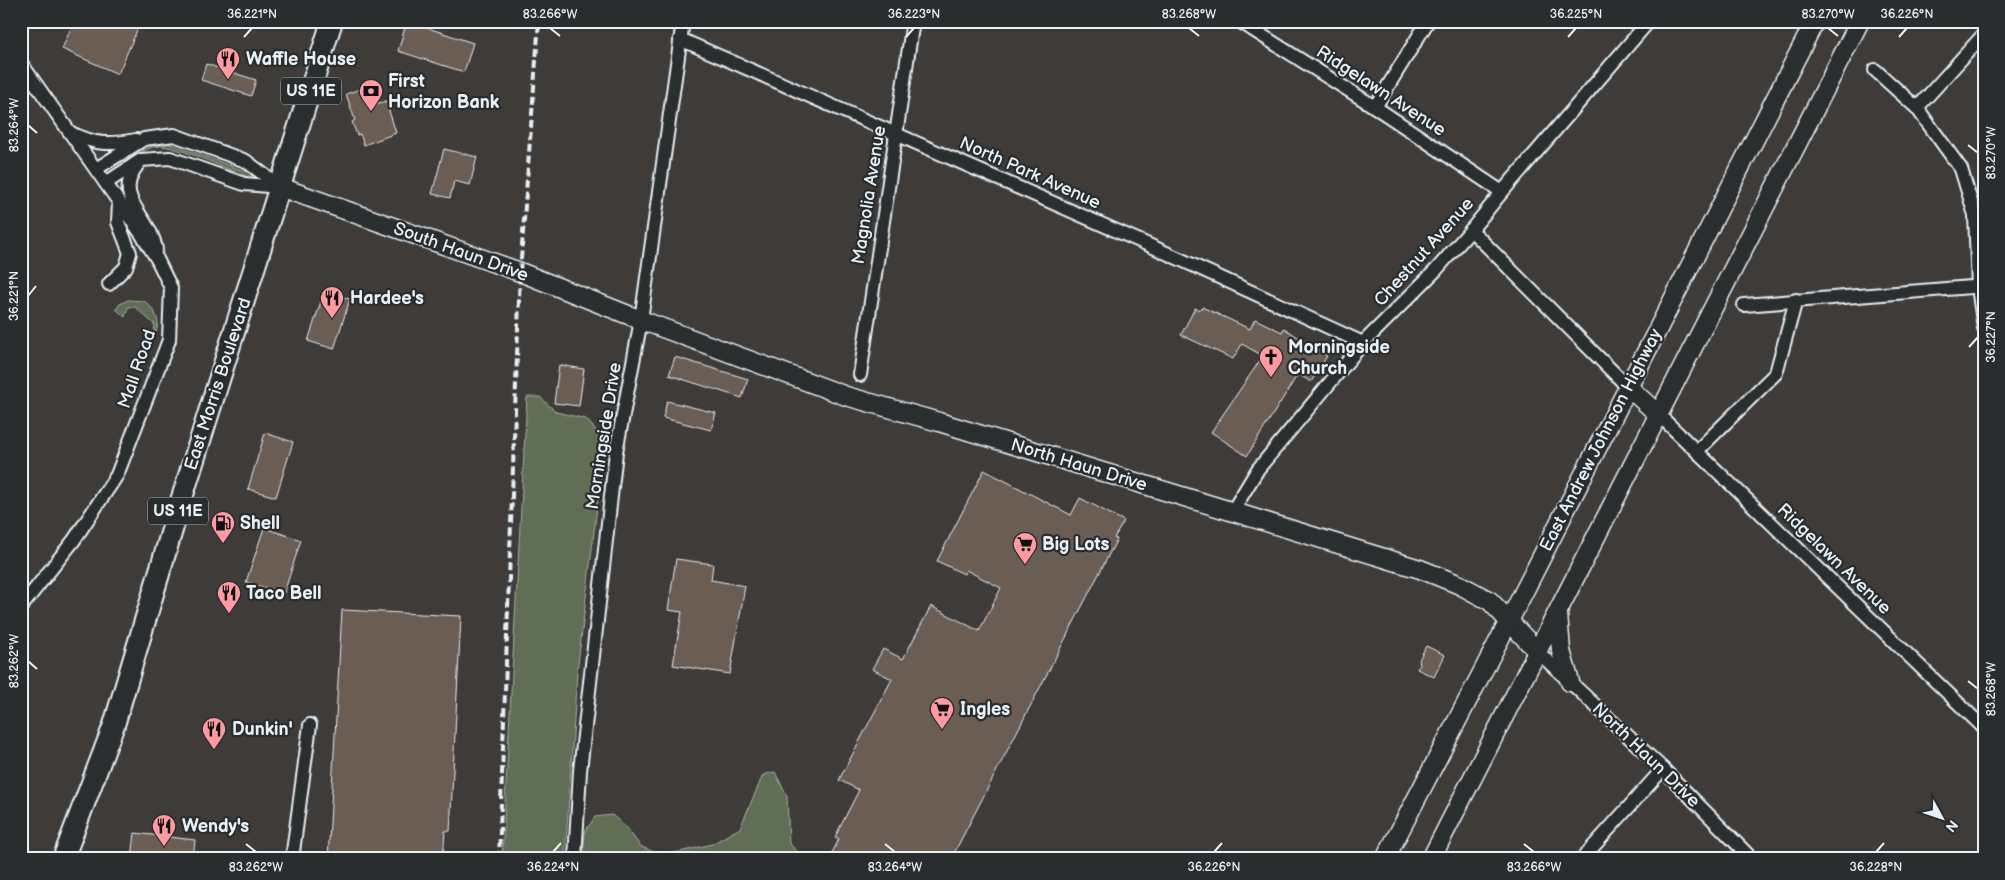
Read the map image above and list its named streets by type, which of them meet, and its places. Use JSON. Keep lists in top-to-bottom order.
{
  "streets": {
    "main road": [
      "US 11E",
      "South Haun Drive",
      "East Morris Boulevard",
      "East Andrew Johnson Highway",
      "North Haun Drive"
    ],
    "street": [
      "Ridgelawn Avenue",
      "North Park Avenue",
      "Magnolia Avenue",
      "Chestnut Avenue",
      "Mall Road",
      "Morningside Drive"
    ]
  },
  "crossings": [
    ["Ridgelawn Avenue", "Chestnut Avenue"],
    ["North Park Avenue", "Magnolia Avenue"],
    ["North Park Avenue", "Chestnut Avenue"],
    ["North Park Avenue", "Morningside Drive"],
    ["South Haun Drive", "Mall Road"],
    ["South Haun Drive", "East Morris Boulevard"],
    ["South Haun Drive", "Morningside Drive"],
    ["South Haun Drive", "North Haun Drive"],
    ["Chestnut Avenue", "North Haun Drive"],
    ["Morningside Drive", "North Haun Drive"],
    ["East Andrew Johnson Highway", "North Haun Drive"]
  ],
  "places": {
    "restaurant": [
      "Waffle House",
      "Hardee's",
      "Taco Bell",
      "Dunkin'",
      "Wendy's"
    ],
    "bank": ["First Horizon Bank"],
    "church": ["Morningside Church"],
    "fuel station": ["Shell"],
    "supermarket": ["Big Lots", "Ingles"]
  },
  "north": "bottom right",
  "coordinates": [
    "36.221°N",
    "83.266°W",
    "36.223°N",
    "83.268°W",
    "36.225°N",
    "83.270°W",
    "36.226°N",
    "83.264°W",
    "36.227°N",
    "83.262°W",
    "36.224°N",
    "36.228°N"
  ]
}
